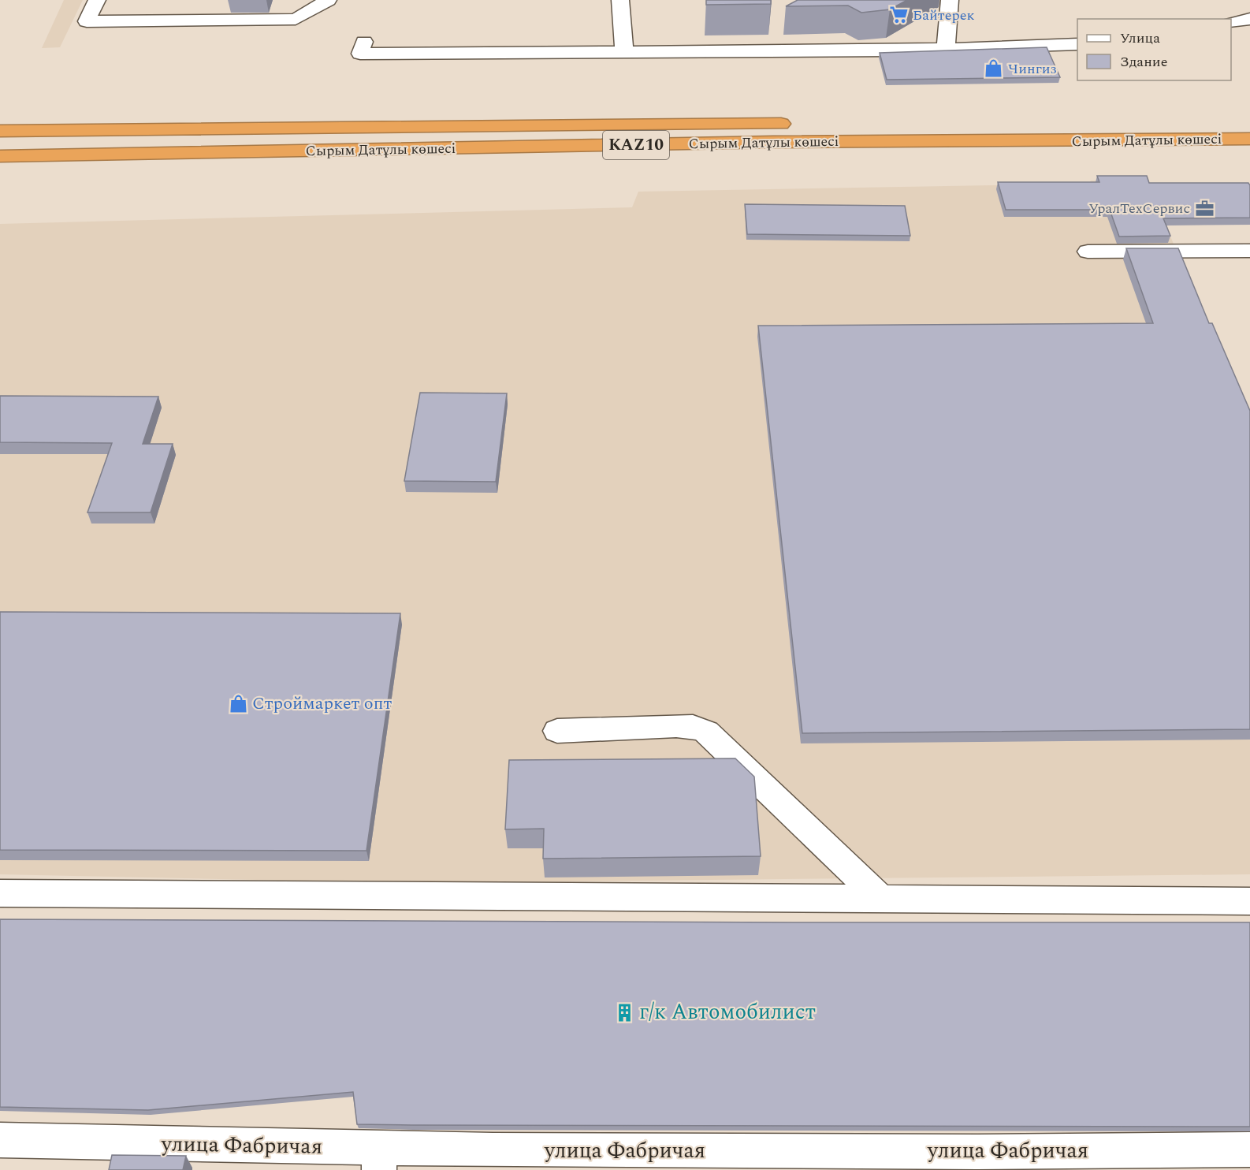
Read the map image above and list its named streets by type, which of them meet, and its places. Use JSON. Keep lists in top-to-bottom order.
{
  "streets": {
    "highway": ["Сырым Датұлы көшесі", "KAZ10"],
    "street": ["улица Фабричая"]
  },
  "places": {
    "supermarket": ["Байтерек"],
    "shop": ["Чингиз", "Строймаркет опт"],
    "office": ["УралТехСервис"],
    "building": ["г/к Автомобилист"]
  },
  "legend": ["Улица", "Здание"]
}
